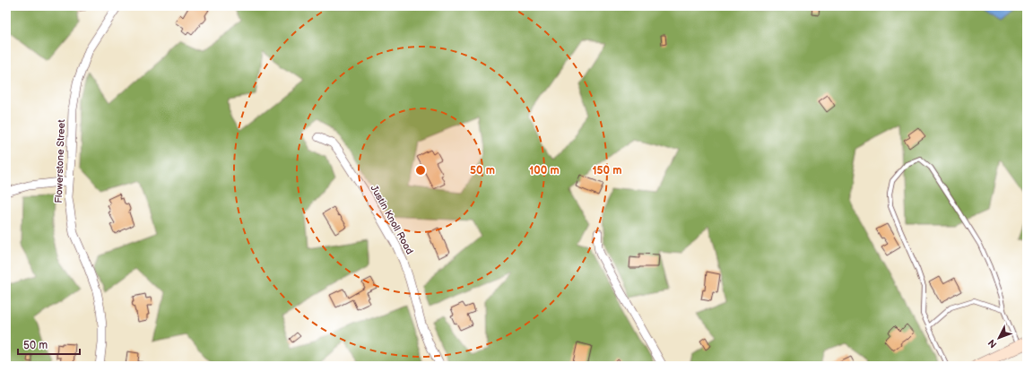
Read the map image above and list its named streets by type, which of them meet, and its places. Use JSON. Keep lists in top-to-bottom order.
{
  "streets": {
    "street": ["Flowerstone Street", "Justin Knoll Road"]
  },
  "scale_bar": "50 m",
  "north": "bottom left",
  "rings": ["50 m", "100 m", "150 m"]
}
